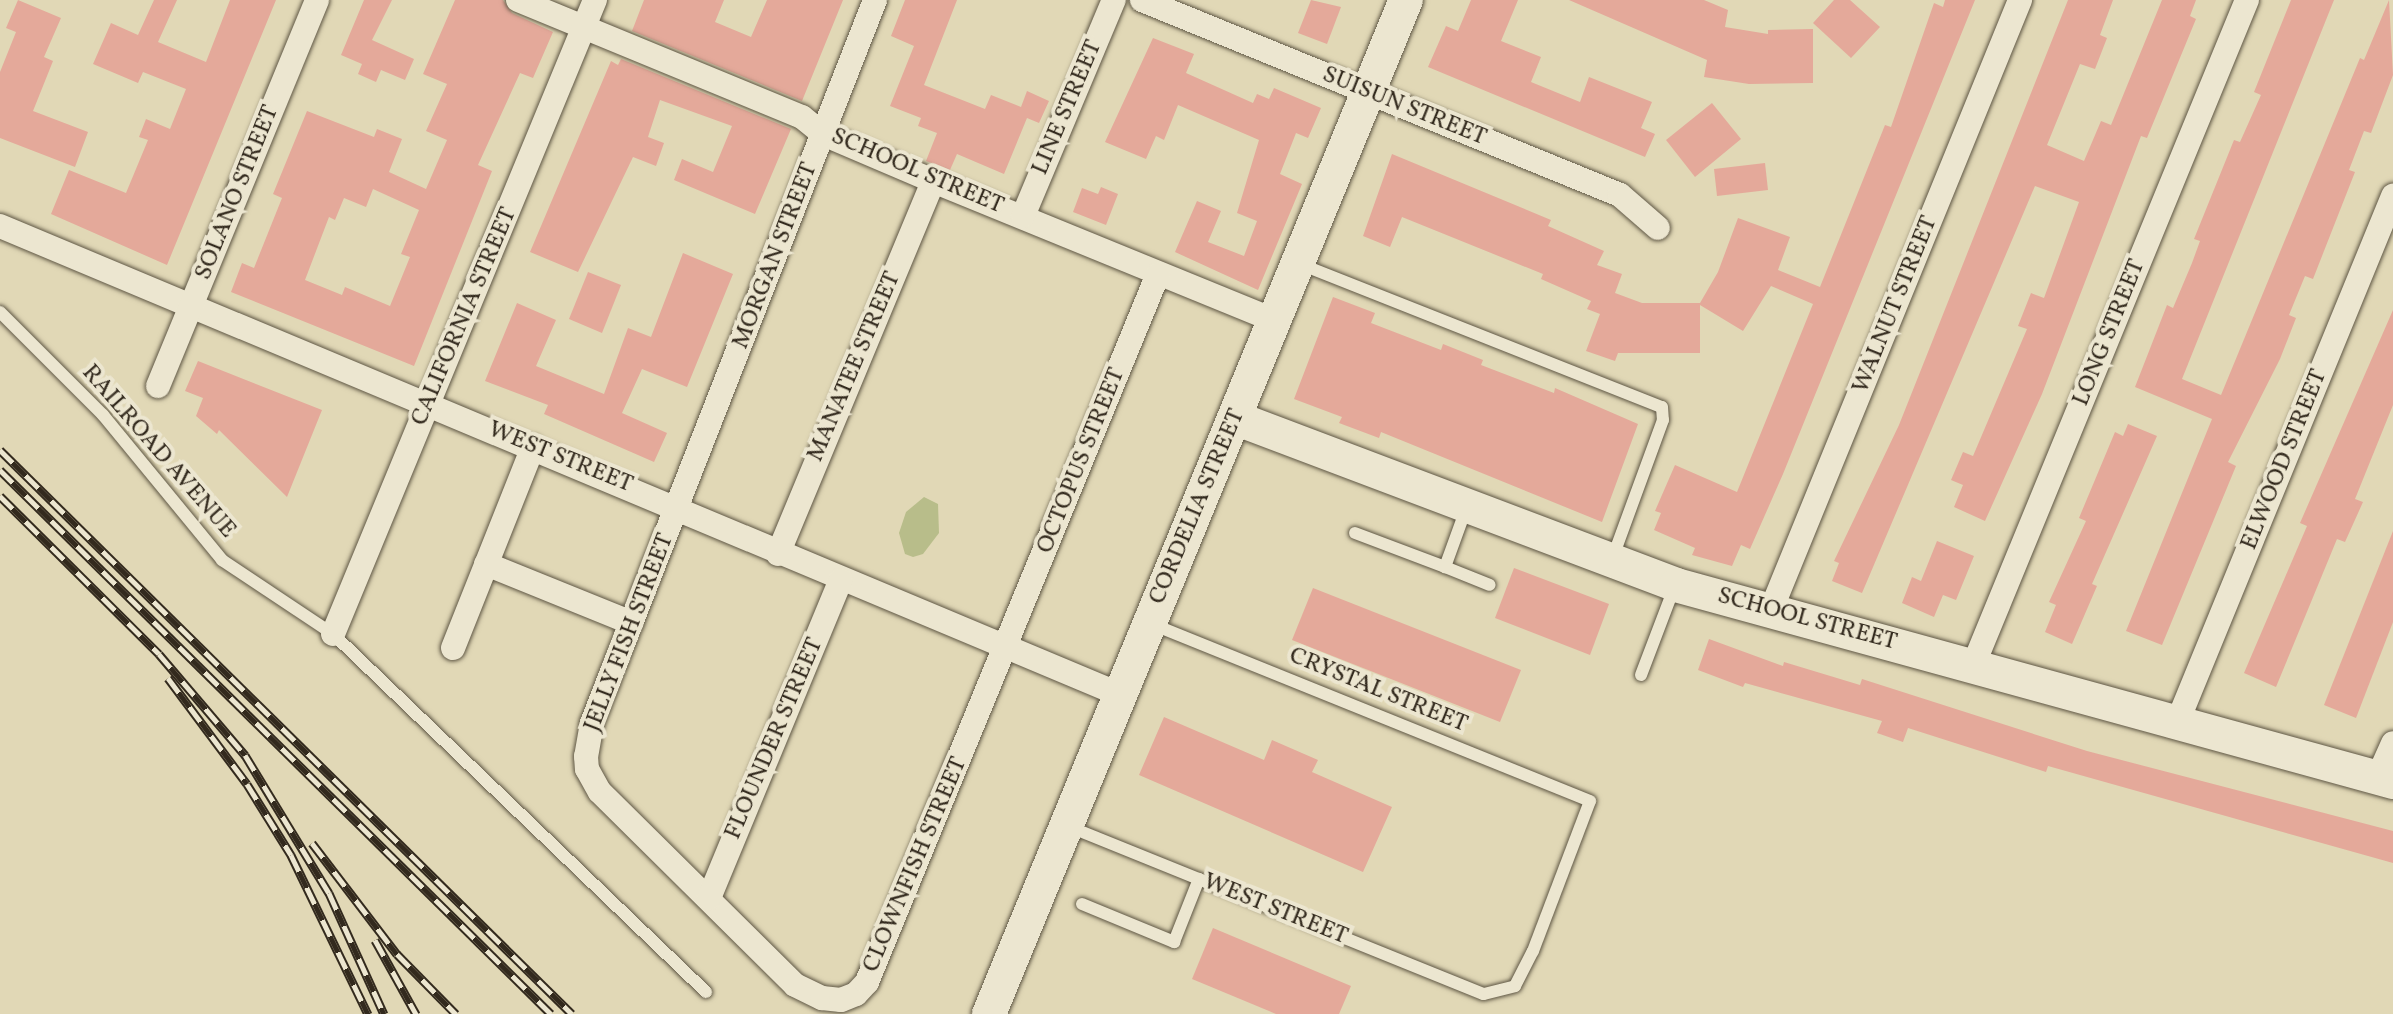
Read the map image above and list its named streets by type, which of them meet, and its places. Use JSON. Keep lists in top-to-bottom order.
{
  "streets": {
    "street": [
      "SUISUN STREET",
      "LINE STREET",
      "SCHOOL STREET",
      "SOLANO STREET",
      "MORGAN STREET",
      "WALNUT STREET",
      "CALIFORNIA STREET",
      "LONG STREET",
      "MANATEE STREET",
      "WEST STREET",
      "ELWOOD STREET",
      "OCTOPUS STREET",
      "CORDELIA STREET",
      "JELLY FISH STREET",
      "FLOUNDER STREET",
      "CLOWNFISH STREET"
    ],
    "lane": ["RAILROAD AVENUE", "CRYSTAL STREET"]
  },
  "crossings": [
    ["SUISUN STREET", "CORDELIA STREET"],
    ["LINE STREET", "SCHOOL STREET"],
    ["SCHOOL STREET", "MORGAN STREET"],
    ["SCHOOL STREET", "WALNUT STREET"],
    ["SCHOOL STREET", "CALIFORNIA STREET"],
    ["SCHOOL STREET", "LONG STREET"],
    ["SCHOOL STREET", "MANATEE STREET"],
    ["SCHOOL STREET", "ELWOOD STREET"],
    ["SCHOOL STREET", "OCTOPUS STREET"],
    ["SCHOOL STREET", "CORDELIA STREET"],
    ["SOLANO STREET", "WEST STREET"],
    ["MORGAN STREET", "WEST STREET"],
    ["MORGAN STREET", "JELLY FISH STREET"],
    ["CALIFORNIA STREET", "RAILROAD AVENUE"],
    ["CALIFORNIA STREET", "WEST STREET"],
    ["MANATEE STREET", "WEST STREET"],
    ["WEST STREET", "OCTOPUS STREET"],
    ["WEST STREET", "CORDELIA STREET"],
    ["WEST STREET", "JELLY FISH STREET"],
    ["WEST STREET", "CRYSTAL STREET"],
    ["WEST STREET", "FLOUNDER STREET"],
    ["WEST STREET", "CLOWNFISH STREET"],
    ["OCTOPUS STREET", "CLOWNFISH STREET"],
    ["CORDELIA STREET", "CRYSTAL STREET"],
    ["JELLY FISH STREET", "FLOUNDER STREET"],
    ["JELLY FISH STREET", "CLOWNFISH STREET"],
    ["FLOUNDER STREET", "CLOWNFISH STREET"]
  ]
}
